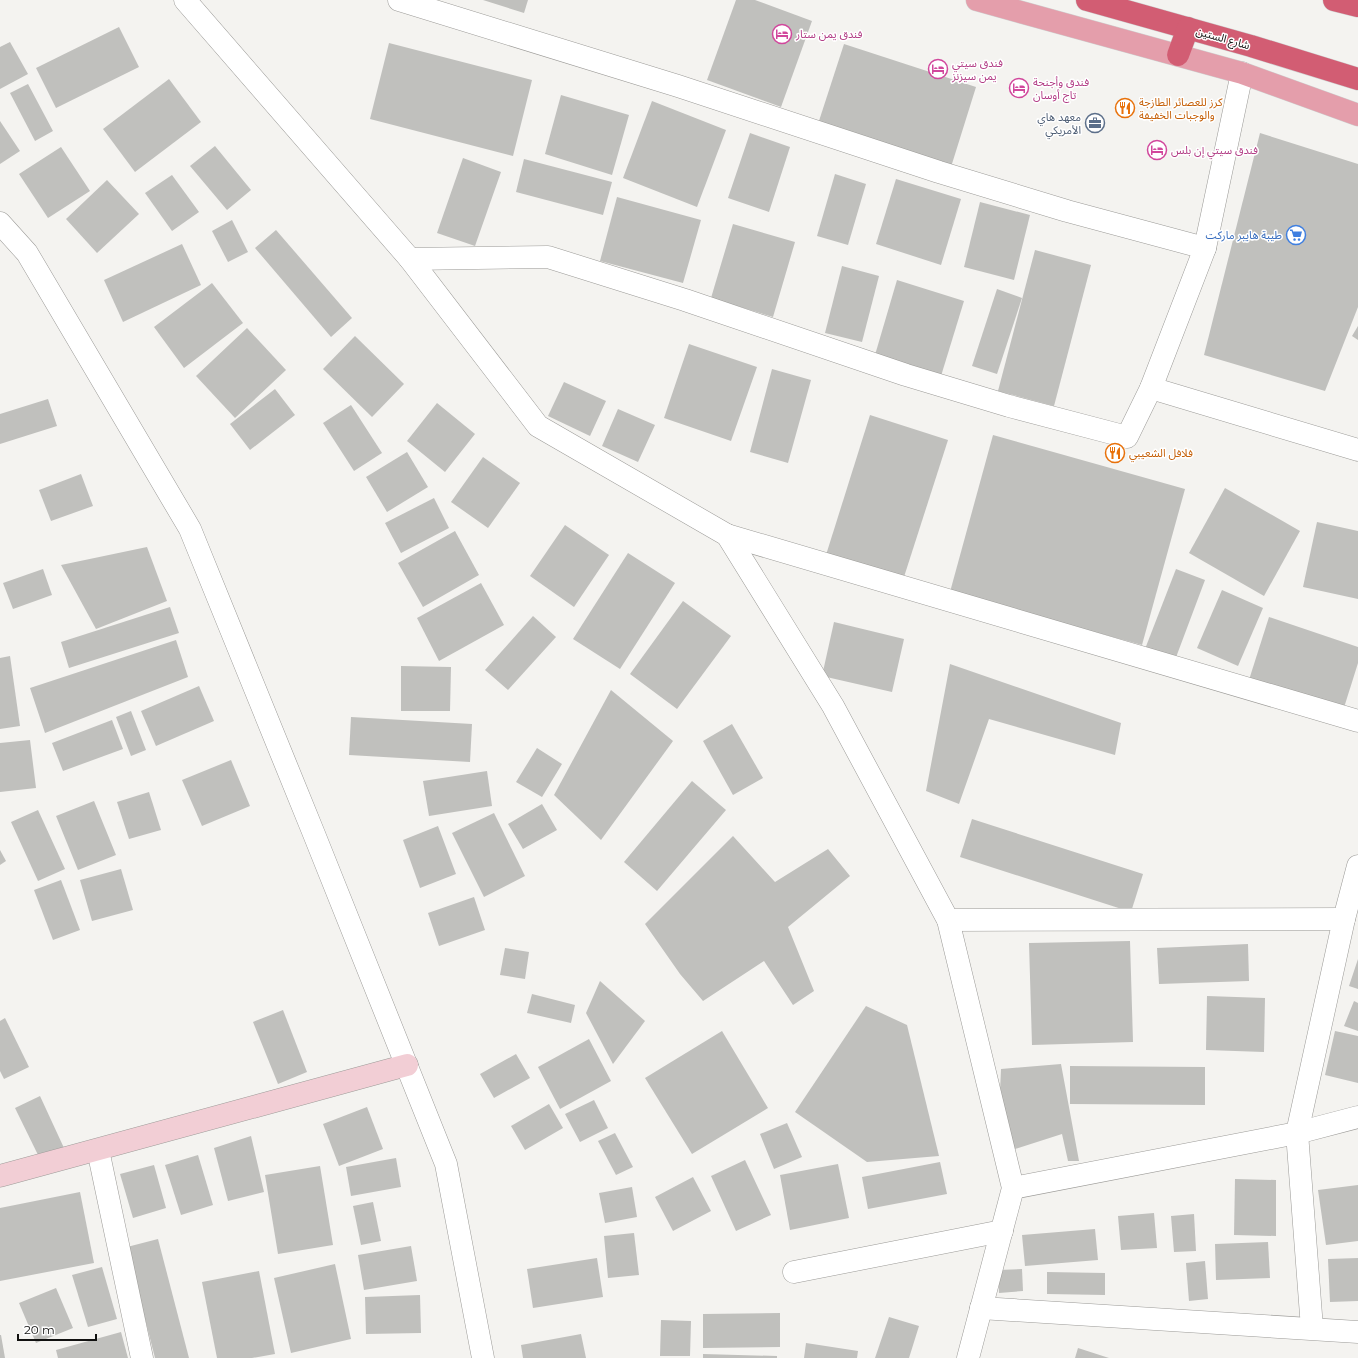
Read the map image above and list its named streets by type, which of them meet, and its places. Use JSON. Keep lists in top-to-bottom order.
{
  "streets": {
    "highway": ["شارع الستين"]
  },
  "places": {
    "hotel": [
      "فندق يمن ستار",
      "فندق سيتي يمن سيزنز",
      "فندق وأجنحة تاج أوسان",
      "فندق سيتي إن بلس"
    ],
    "restaurant": ["كرز للعصائر الطازجة والوجبات الخفيفة", "فلافل الشعيبي"],
    "office": ["معهد هاي الأمريكي"],
    "supermarket": ["طيبة هايبر ماركت"]
  },
  "scale_bar": "20 m"
}
